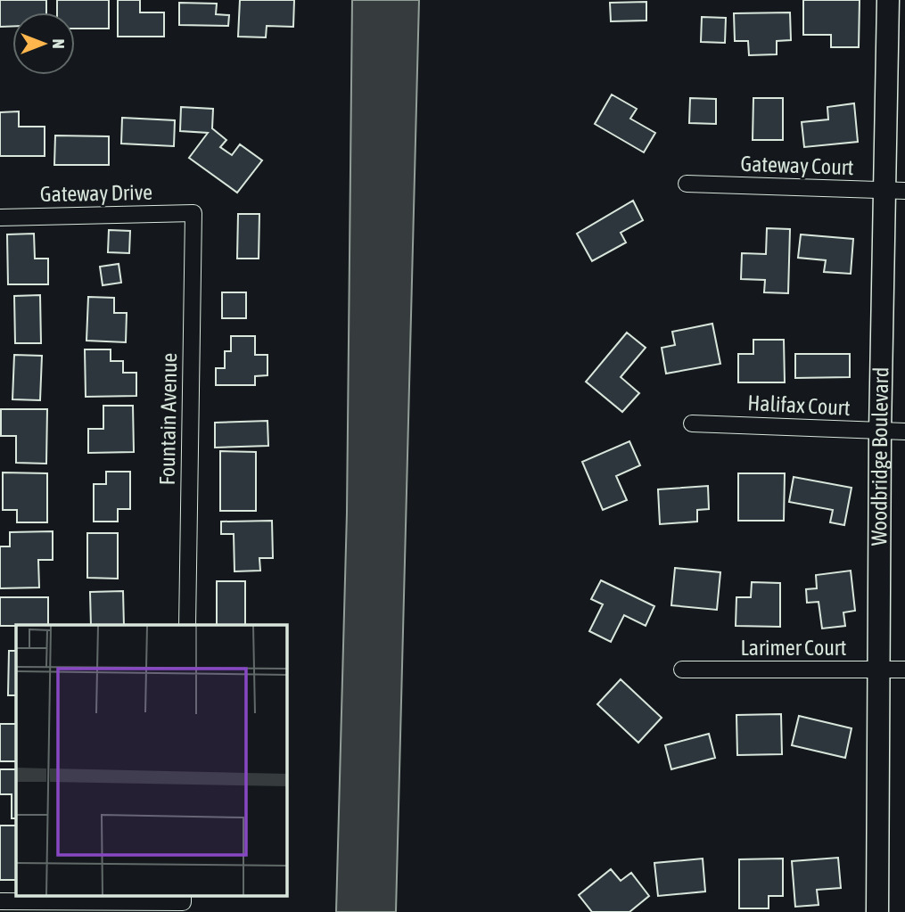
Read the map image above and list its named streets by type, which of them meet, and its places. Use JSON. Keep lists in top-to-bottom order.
{
  "streets": {
    "street": [
      "Gateway Court",
      "Gateway Drive",
      "Halifax Court",
      "Fountain Avenue",
      "Woodbridge Boulevard",
      "Larimer Court"
    ]
  },
  "crossings": [
    ["Gateway Court", "Woodbridge Boulevard"],
    ["Gateway Drive", "Fountain Avenue"],
    ["Halifax Court", "Woodbridge Boulevard"],
    ["Woodbridge Boulevard", "Larimer Court"]
  ],
  "north": "right"
}
